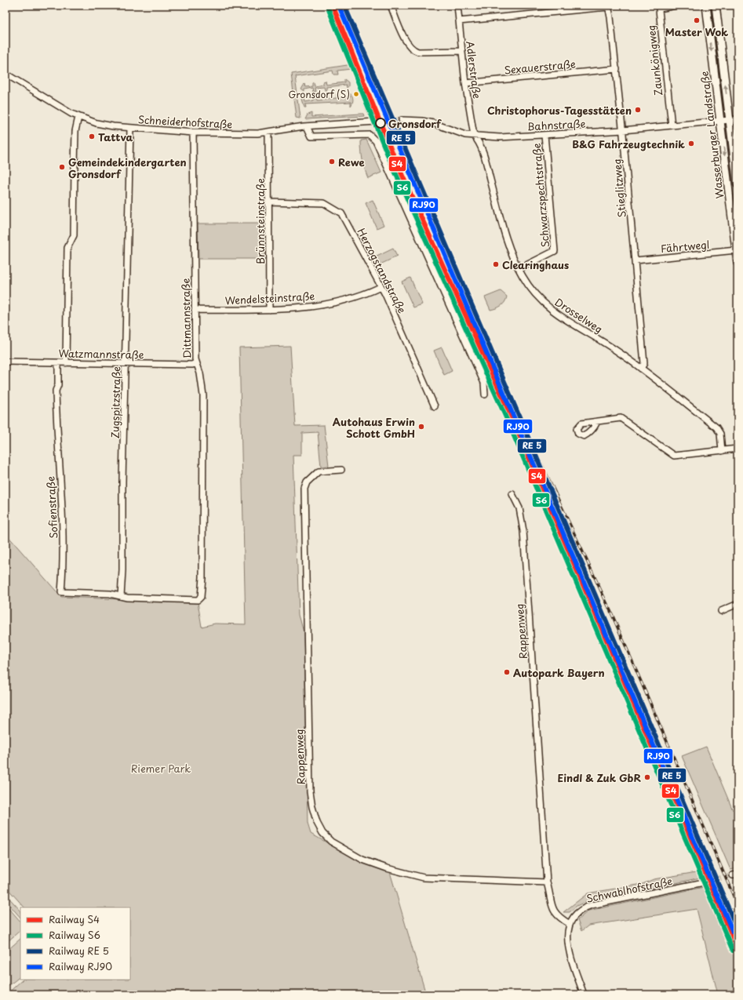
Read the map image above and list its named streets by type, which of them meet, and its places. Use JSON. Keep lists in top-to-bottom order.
{
  "streets": {
    "main road": ["Wasserburger Landstraße"],
    "street": [
      "Zaunkönigweg",
      "Sexauerstraße",
      "Adlerstraße",
      "Schneiderhofstraße",
      "Bahnstraße",
      "Stieglitzweg",
      "Schwarzspechtstraße",
      "Brünnsteinstraße",
      "Fährtwegl",
      "Herzogstandstraße",
      "Wendelsteinstraße",
      "Drosselweg",
      "Dittmannstraße",
      "Watzmannstraße",
      "Zugspitzstraße",
      "Sofienstraße",
      "Rappenweg",
      "Schwablhofstraße"
    ]
  },
  "crossings": [
    ["Zaunkönigweg", "Bahnstraße"],
    ["Sexauerstraße", "Adlerstraße"],
    ["Sexauerstraße", "Stieglitzweg"],
    ["Adlerstraße", "Bahnstraße"],
    ["Adlerstraße", "Drosselweg"],
    ["Schneiderhofstraße", "Brünnsteinstraße"],
    ["Schneiderhofstraße", "Dittmannstraße"],
    ["Schneiderhofstraße", "Zugspitzstraße"],
    ["Bahnstraße", "Wasserburger Landstraße"],
    ["Bahnstraße", "Stieglitzweg"],
    ["Bahnstraße", "Schwarzspechtstraße"],
    ["Bahnstraße", "Drosselweg"],
    ["Wasserburger Landstraße", "Fährtwegl"],
    ["Stieglitzweg", "Fährtwegl"],
    ["Stieglitzweg", "Drosselweg"],
    ["Schwarzspechtstraße", "Drosselweg"],
    ["Brünnsteinstraße", "Herzogstandstraße"],
    ["Brünnsteinstraße", "Wendelsteinstraße"],
    ["Herzogstandstraße", "Wendelsteinstraße"],
    ["Wendelsteinstraße", "Dittmannstraße"],
    ["Dittmannstraße", "Watzmannstraße"],
    ["Dittmannstraße", "Zugspitzstraße"],
    ["Dittmannstraße", "Sofienstraße"],
    ["Watzmannstraße", "Zugspitzstraße"],
    ["Watzmannstraße", "Sofienstraße"],
    ["Zugspitzstraße", "Sofienstraße"],
    ["Rappenweg", "Schwablhofstraße"]
  ],
  "parks": ["Riemer Park"],
  "places": [
    "Master Wok",
    "Gronsdorf (S)",
    "Christophorus-Tagesstätten",
    "Gronsdorf",
    "Tattva",
    "B&G Fahrzeugtechnik",
    "Rewe",
    "Gemeindekindergarten Gronsdorf",
    "Clearinghaus",
    "Autohaus Erwin Schott GmbH",
    "Autopark Bayern",
    "Eindl & Zuk GbR"
  ],
  "lines": ["rail line S4", "rail line S6", "rail line RJ90"],
  "legend": [
    "Railway S4",
    "Railway S6",
    "Railway RE 5",
    "Railway RJ90"
  ]
}
